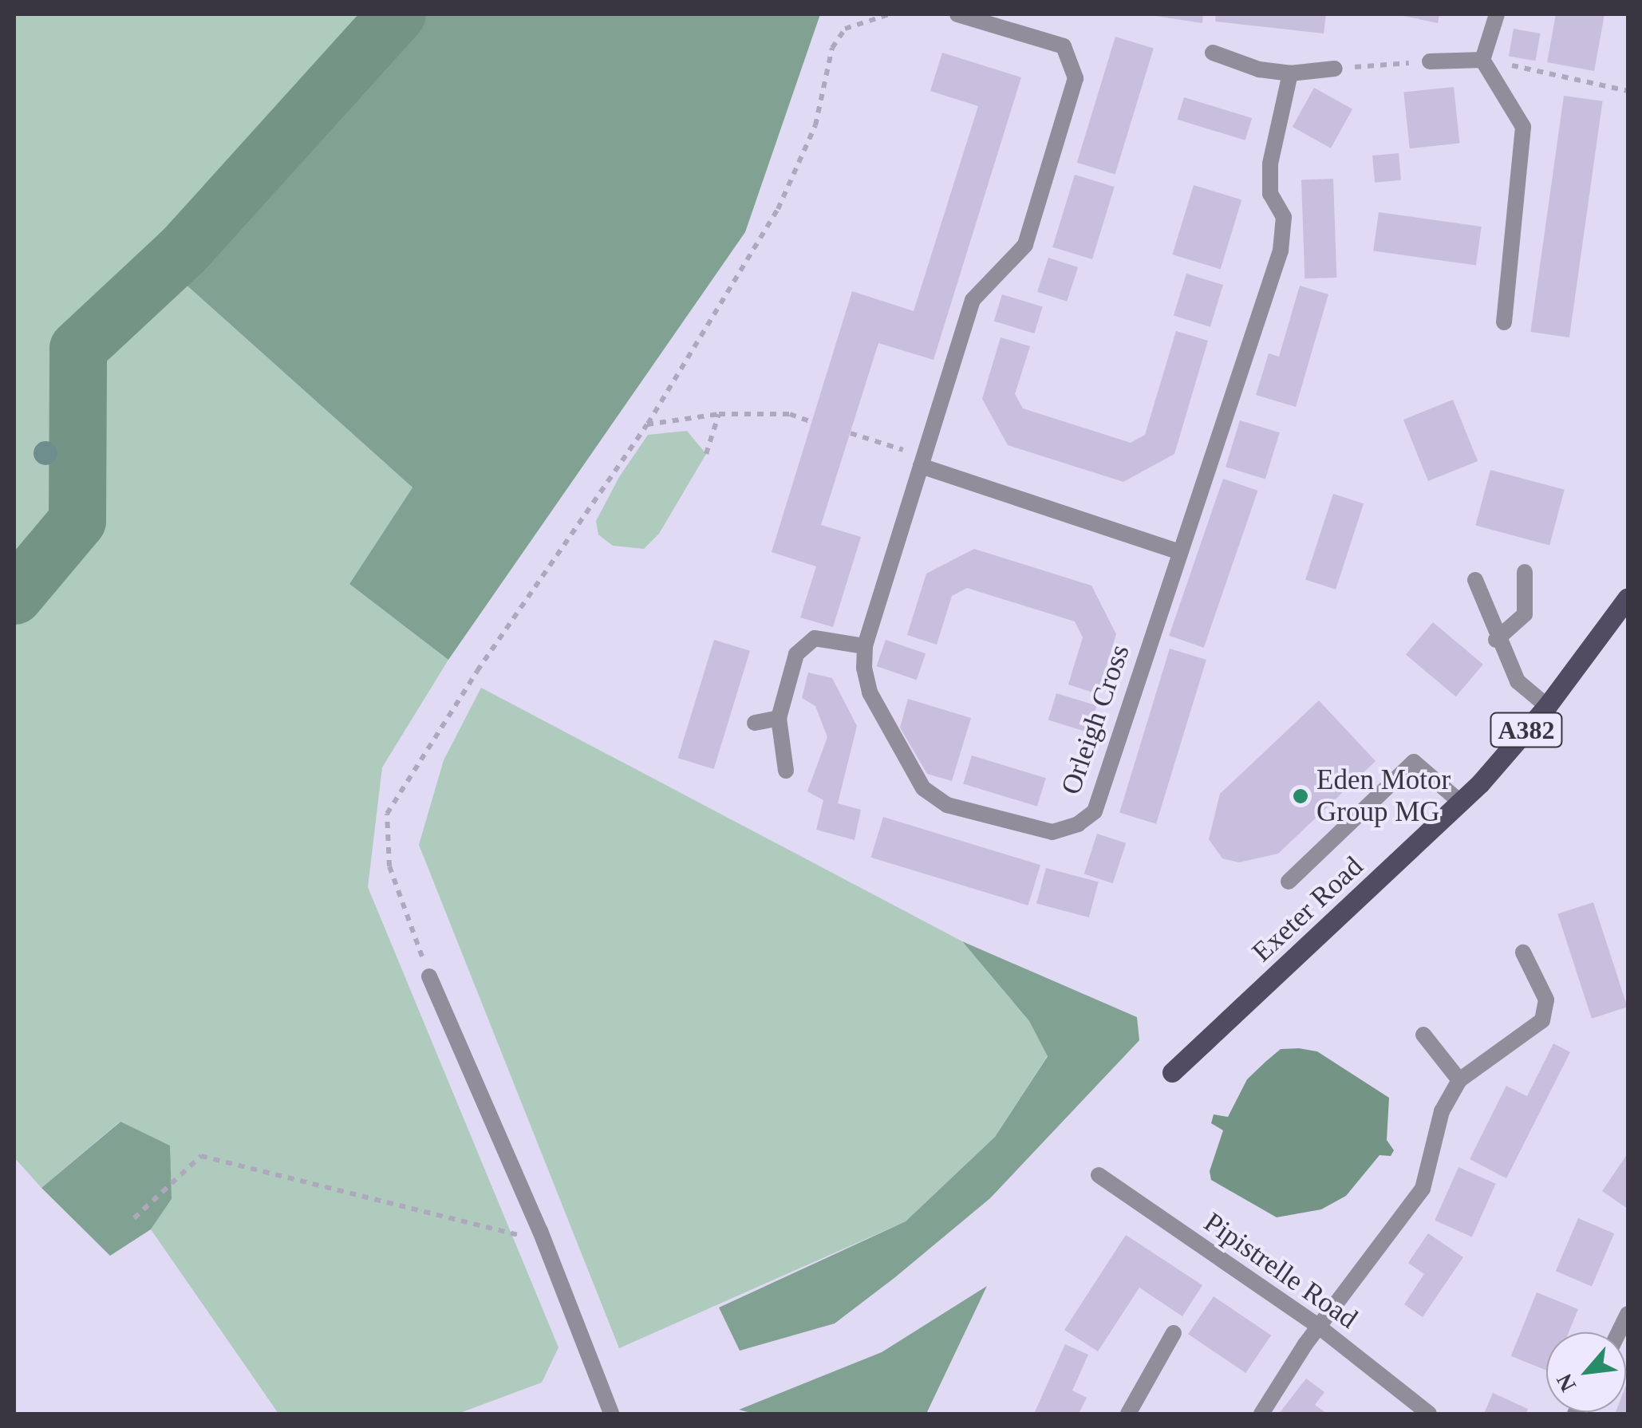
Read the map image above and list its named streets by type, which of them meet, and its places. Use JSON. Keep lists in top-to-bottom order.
{
  "streets": {
    "main road": ["A382", "Exeter Road"],
    "street": ["Orleigh Cross", "Pipistrelle Road"]
  },
  "places": ["Eden Motor Group MG"],
  "north": "bottom left"
}
